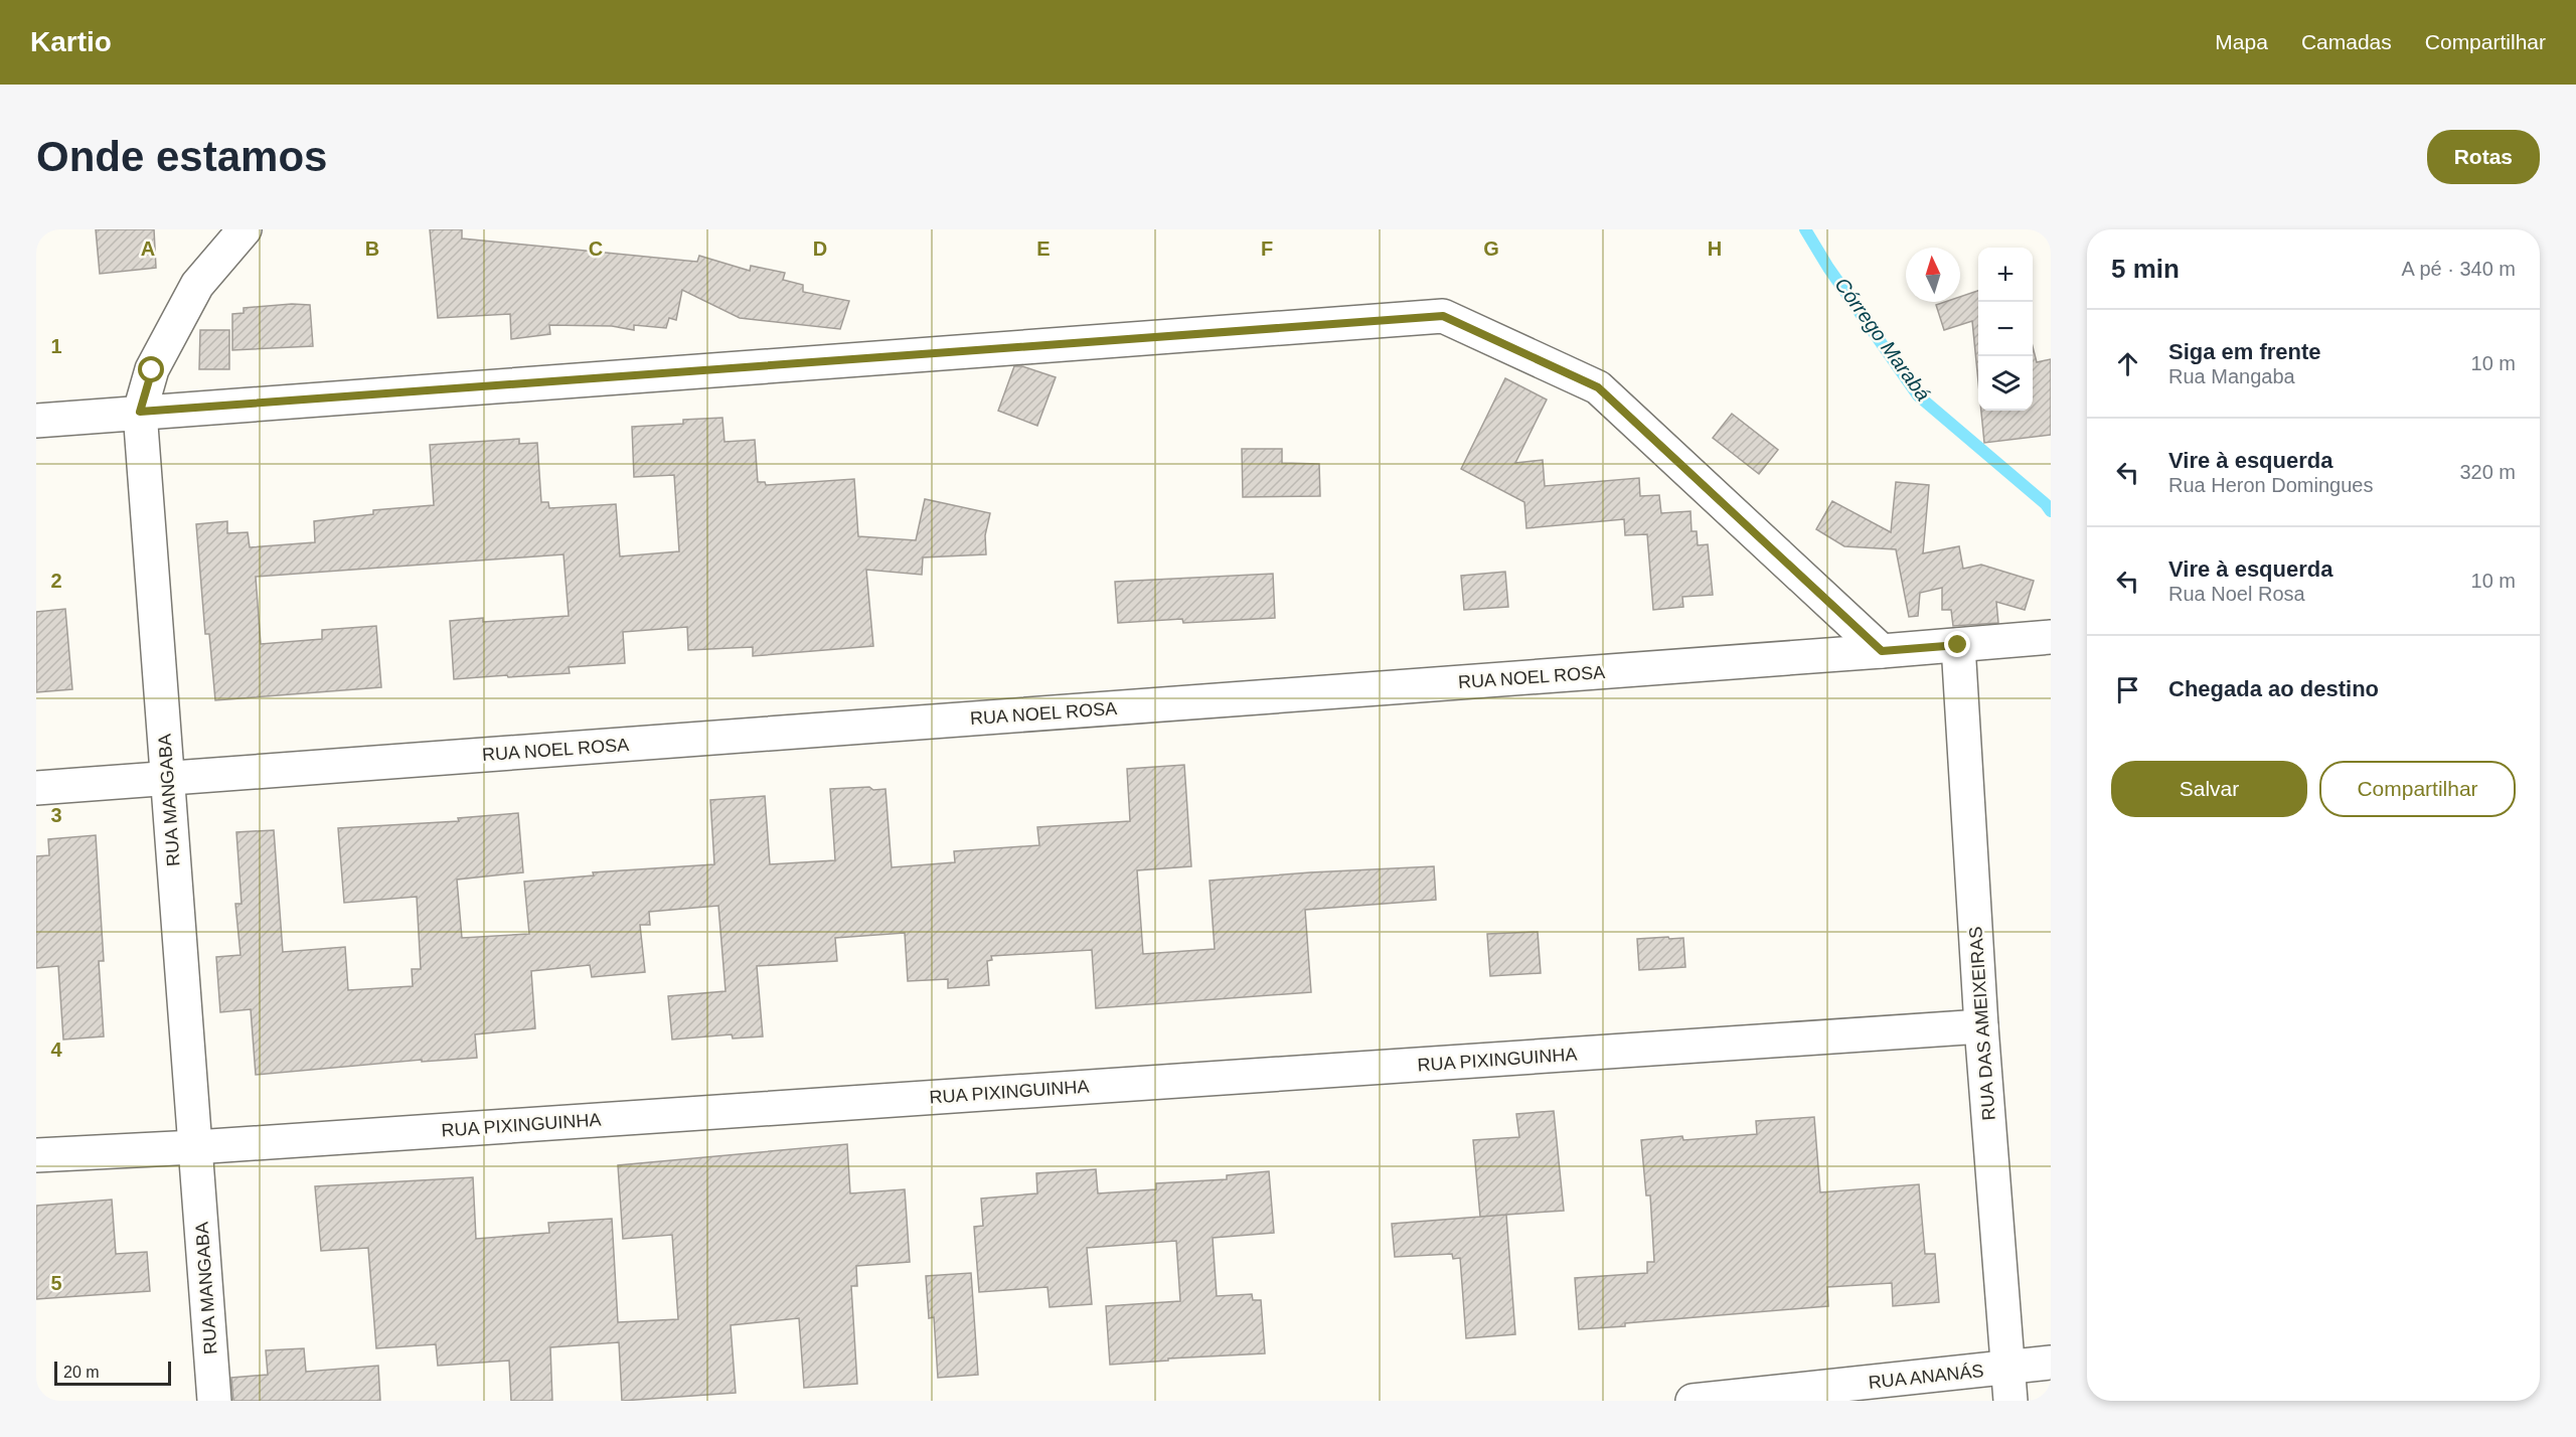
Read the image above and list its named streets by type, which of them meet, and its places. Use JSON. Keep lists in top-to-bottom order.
{
  "streets": {
    "street": [
      "RUA NOEL ROSA",
      "RUA MANGABA",
      "RUA DAS AMEIXEIRAS",
      "RUA PIXINGUINHA",
      "RUA ANANÁS"
    ]
  },
  "crossings": [
    ["RUA NOEL ROSA", "RUA MANGABA"],
    ["RUA NOEL ROSA", "RUA DAS AMEIXEIRAS"],
    ["RUA MANGABA", "RUA PIXINGUINHA"],
    ["RUA DAS AMEIXEIRAS", "RUA PIXINGUINHA"],
    ["RUA DAS AMEIXEIRAS", "RUA ANANÁS"]
  ],
  "water": ["Córrego Marabá"],
  "scale_bar": "20 m",
  "north": "top",
  "page": {
    "header": "Kartio",
    "nav": ["Mapa", "Camadas", "Compartilhar"],
    "buttons": [
      "Rotas",
      ["Salvar", "Compartilhar"]
    ],
    "title": "Onde estamos",
    "heading": ["5 min", "A pé · 340 m"],
    "map_buttons": ["+", "−"],
    "list": [
      ["Siga em frente", "Rua Mangaba", "10 m"],
      ["Vire à esquerda", "Rua Heron Domingues", "320 m"],
      ["Vire à esquerda", "Rua Noel Rosa", "10 m"],
      "Chegada ao destino"
    ],
    "scale": "20 m"
  },
  "grid": {
    "columns": [
      "A",
      "B",
      "C",
      "D",
      "E",
      "F",
      "G",
      "H"
    ],
    "rows": [
      "1",
      "2",
      "3",
      "4",
      "5"
    ]
  }
}
